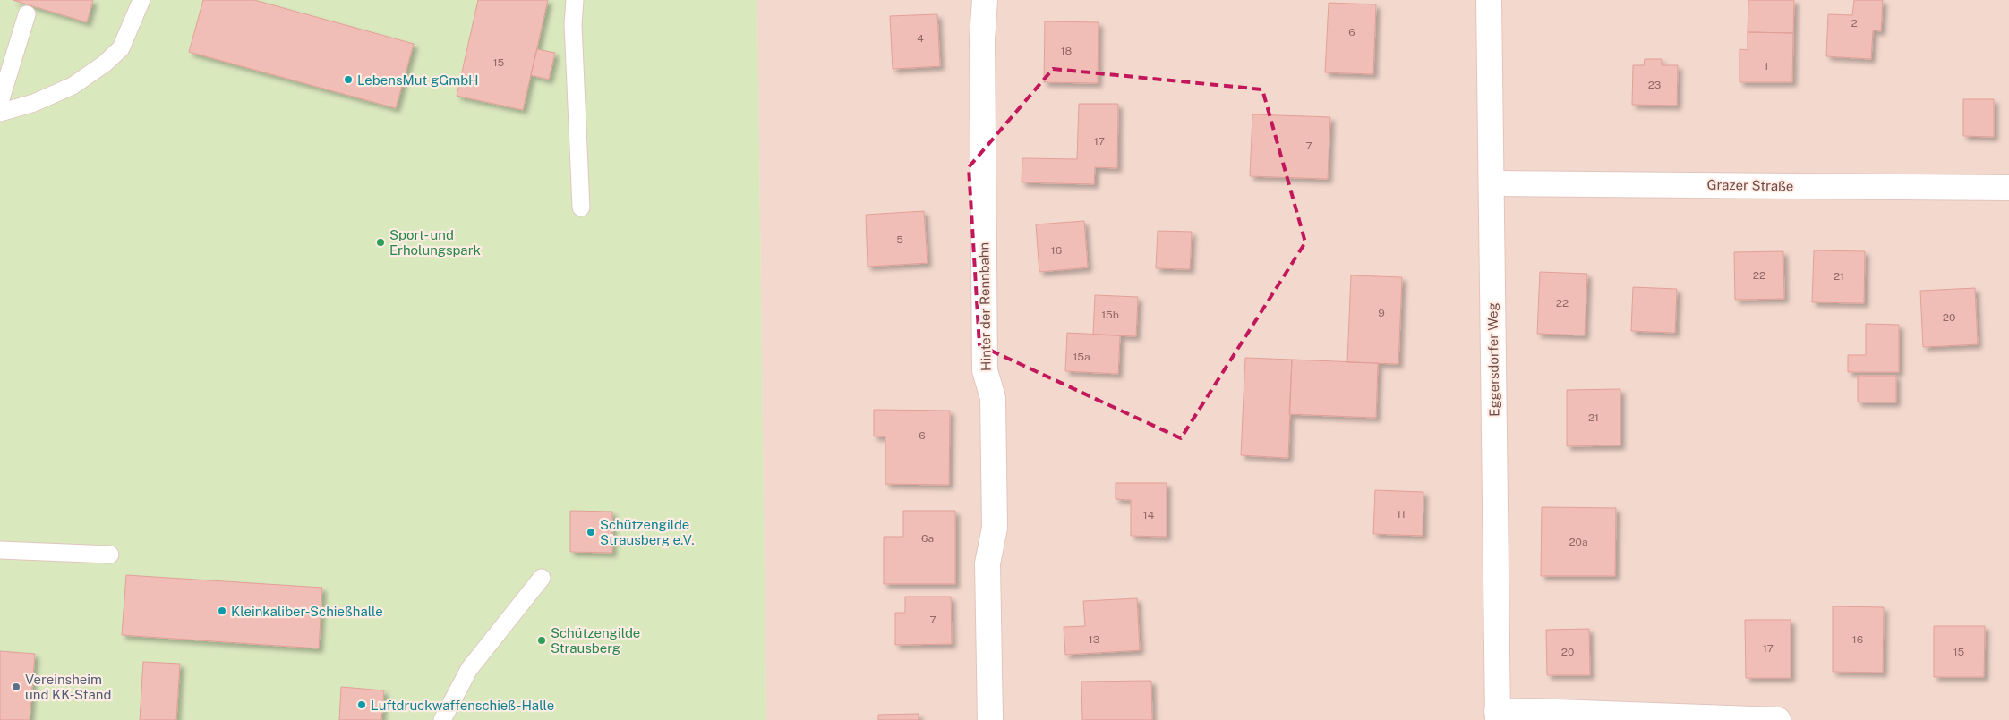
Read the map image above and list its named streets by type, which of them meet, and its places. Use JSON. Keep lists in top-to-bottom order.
{
  "streets": {
    "street": ["Grazer Straße", "Hinter der Rennbahn", "Eggersdorfer Weg"]
  },
  "crossings": [
    ["Grazer Straße", "Eggersdorfer Weg"]
  ],
  "places": [
    "LebensMut gGmbH",
    "Sport- und Erholungspark",
    "Schützengilde Strausberg e.V.",
    "Kleinkaliber-Schießhalle",
    "Schützengilde Strausberg",
    "Vereinsheim und KK-Stand",
    "Luftdruckwaffenschieß-Halle"
  ],
  "house_numbers": [
    "2",
    "6",
    "4",
    "18",
    "15",
    "1",
    "23",
    "17",
    "7",
    "5",
    "16",
    "22",
    "21",
    "22",
    "9",
    "15b",
    "20",
    "15a",
    "21",
    "6",
    "11",
    "14",
    "6a",
    "20a",
    "7",
    "13",
    "16",
    "17",
    "20",
    "15"
  ]
}
